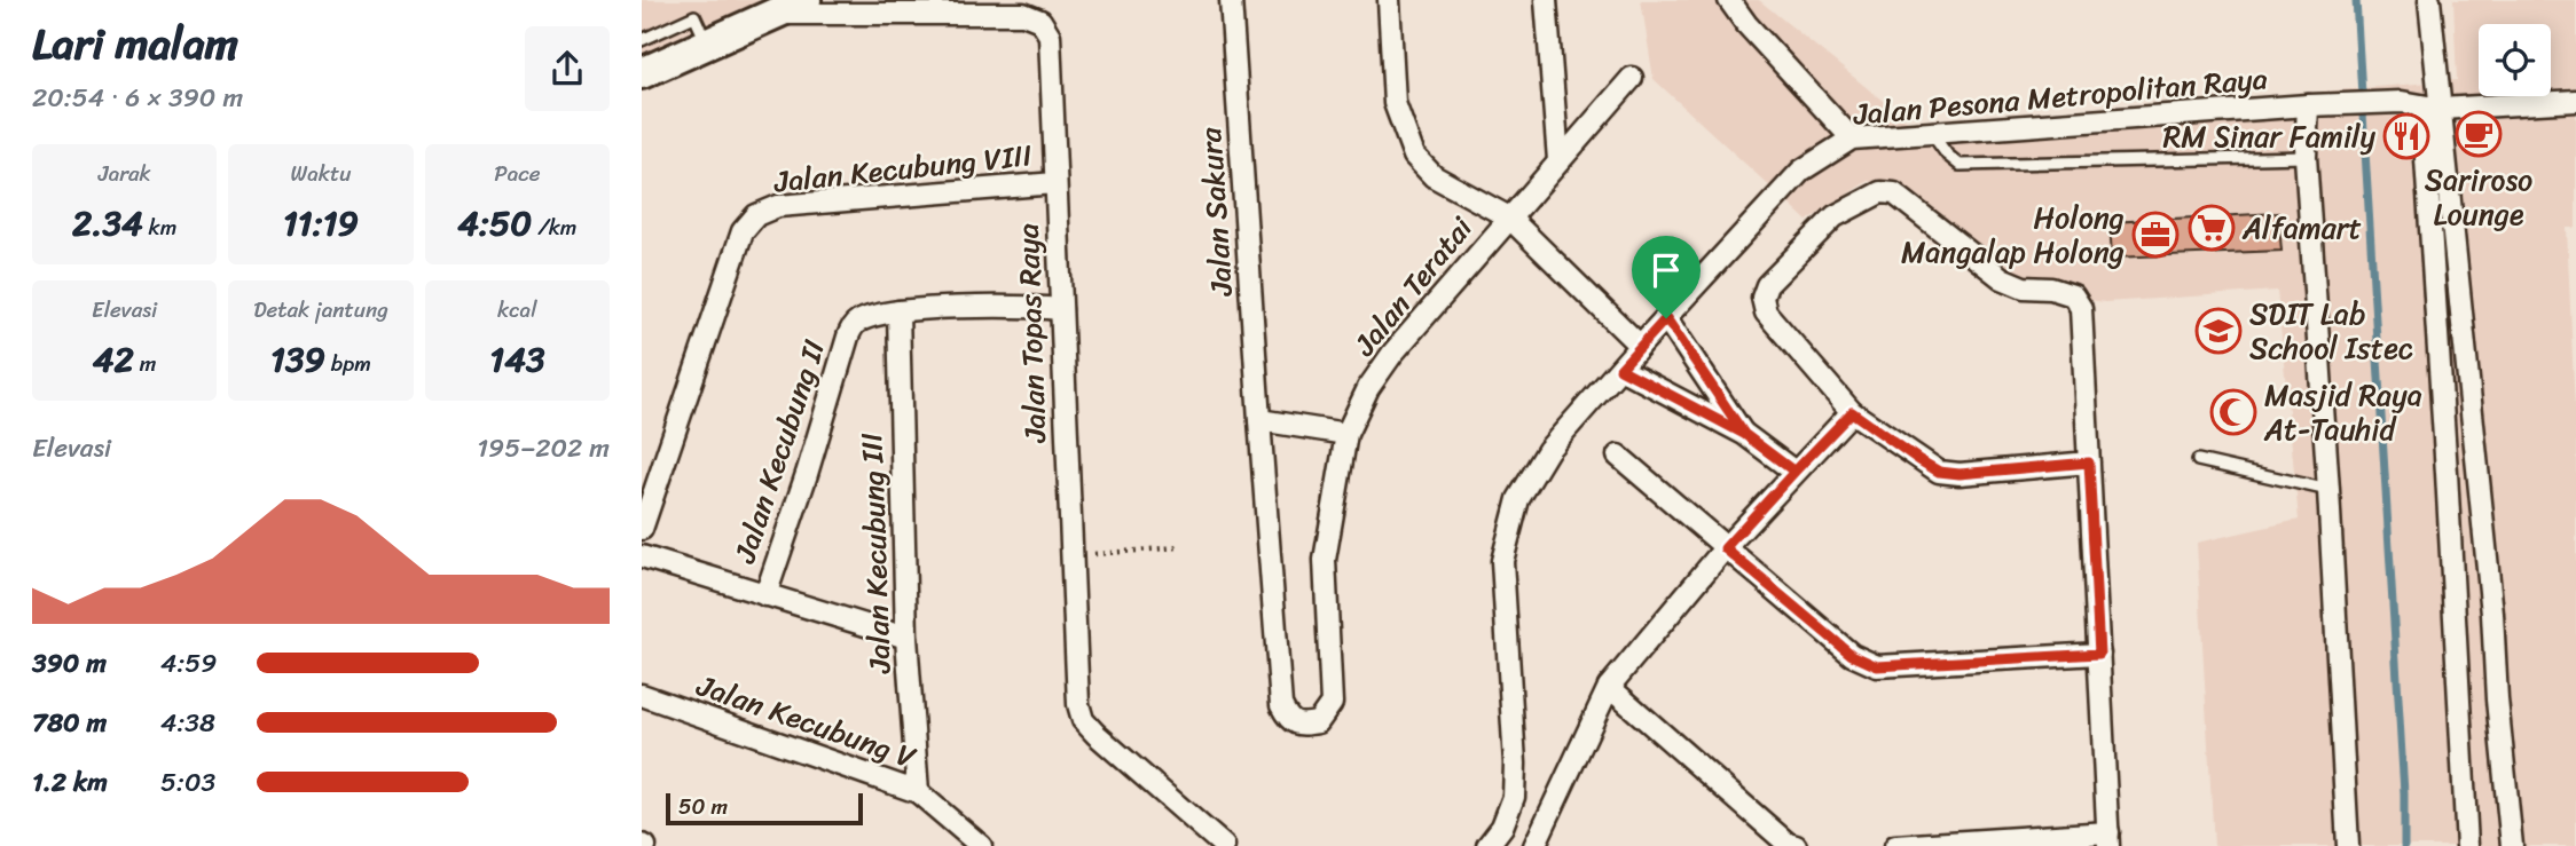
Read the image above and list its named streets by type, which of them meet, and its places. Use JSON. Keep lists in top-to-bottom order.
{
  "streets": {
    "street": [
      "Jalan Pesona Metropolitan Raya",
      "Jalan Kecubung VIII",
      "Jalan Sakura",
      "Jalan Teratai",
      "Jalan Topas Raya",
      "Jalan Kecubung II",
      "Jalan Kecubung III",
      "Jalan Kecubung V"
    ]
  },
  "crossings": [
    ["Jalan Kecubung VIII", "Jalan Topas Raya"],
    ["Jalan Sakura", "Jalan Teratai"],
    ["Jalan Kecubung II", "Jalan Kecubung III"],
    ["Jalan Kecubung III", "Jalan Kecubung V"]
  ],
  "places": {
    "cafe": ["Sariroso Lounge"],
    "restaurant": ["RM Sinar Family"],
    "supermarket": ["Alfamart"],
    "office": ["Holong Mangalap Holong"],
    "school or university": ["SDIT Lab School Istec"],
    "mosque": ["Masjid Raya At-Tauhid"]
  },
  "scale_bar": "50 m",
  "page": {
    "heading": ["Lari malam", "20:54 · 6 × 390 m"],
    "stats": [
      ["Jarak", "2.34 km"],
      ["Waktu", "11:19"],
      ["Pace", "4:50 /km"],
      ["Elevasi", "42 m"],
      ["Detak jantung", "139 bpm"],
      ["kcal", "143"]
    ],
    "chart": ["Elevasi", "195–202 m"],
    "list": [
      {
        "name": "390 m",
        "note": "4:59"
      },
      {
        "name": "780 m",
        "note": "4:38"
      },
      {
        "name": "1.2 km",
        "note": "5:03"
      }
    ],
    "scale": "50 m"
  }
}
